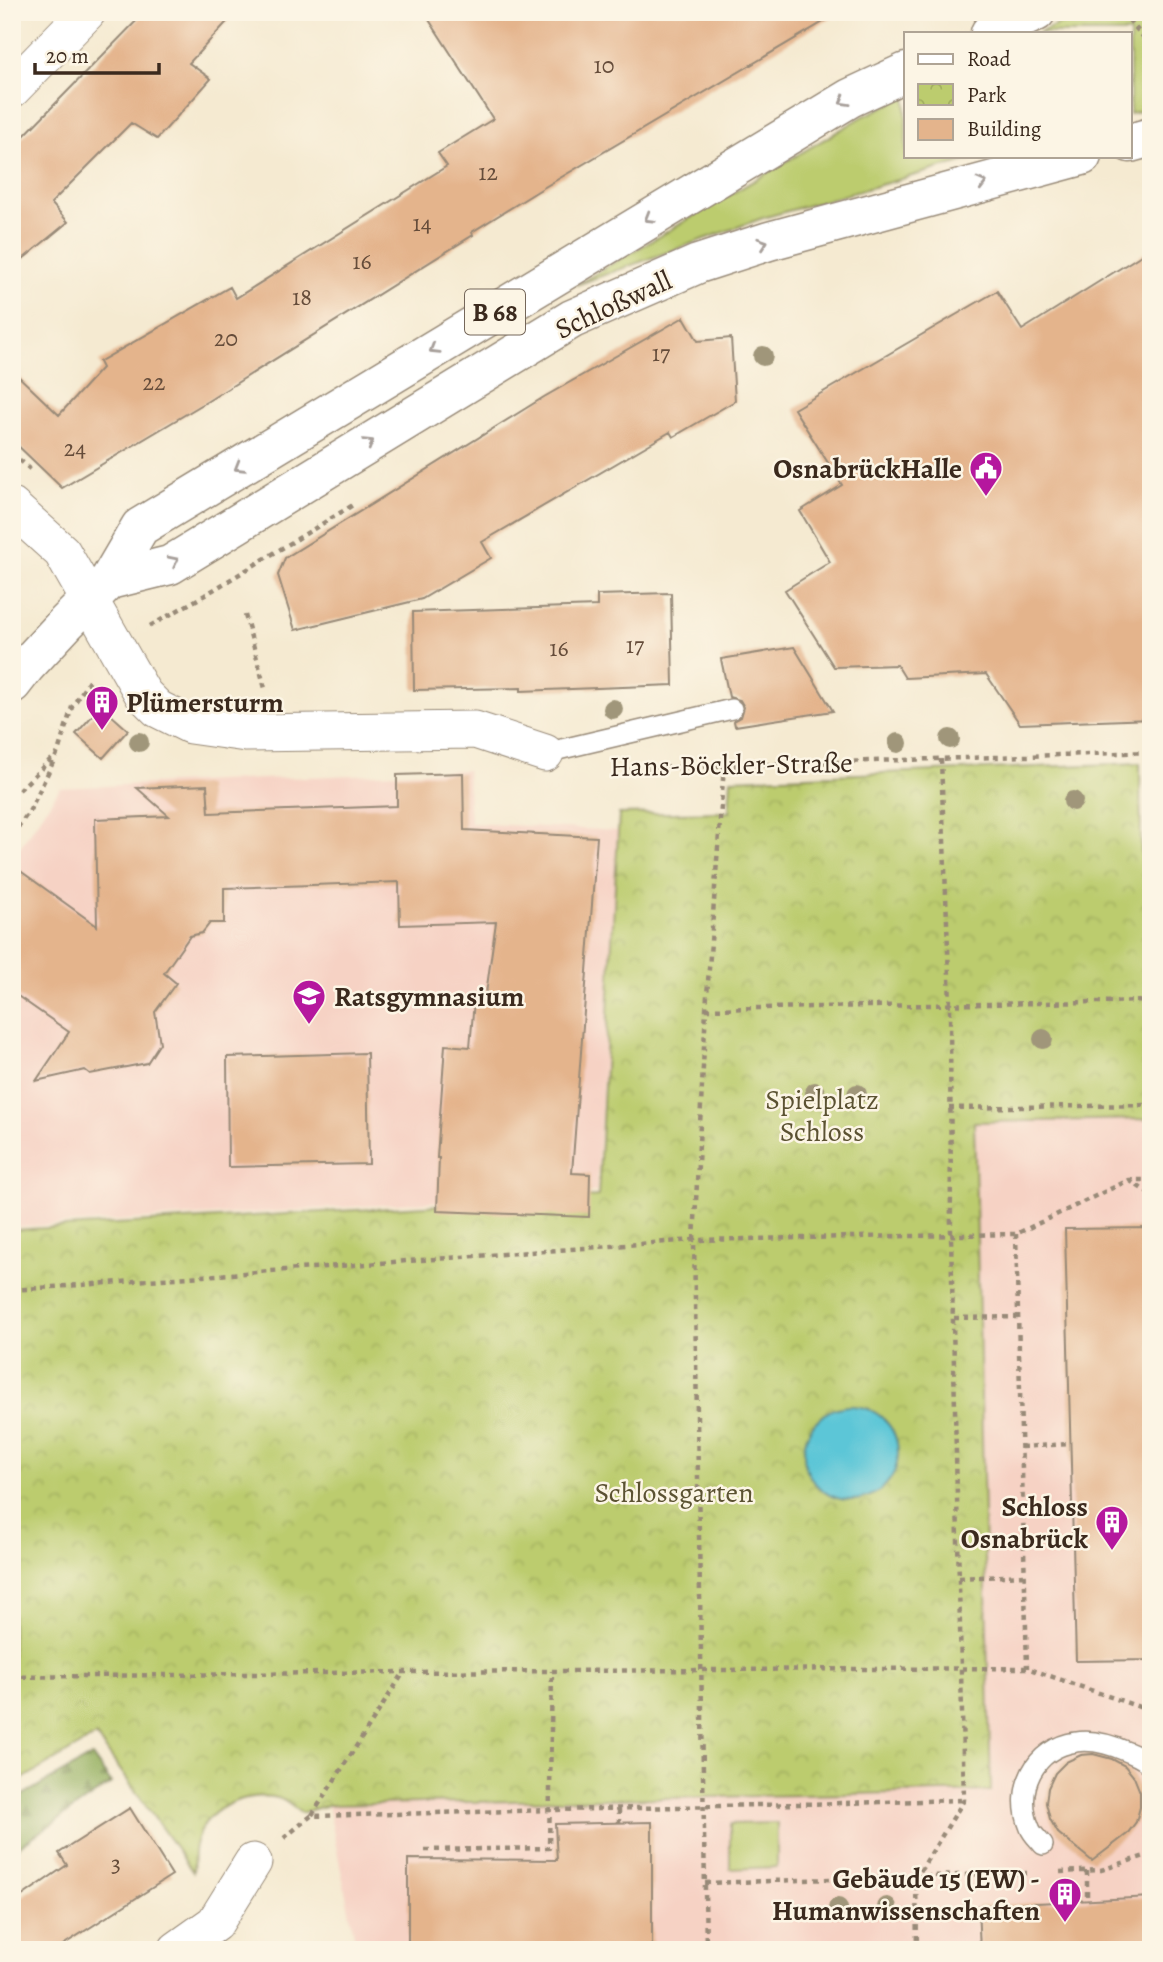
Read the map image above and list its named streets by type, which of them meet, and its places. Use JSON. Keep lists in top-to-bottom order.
{
  "streets": {
    "main road": ["Schloßwall", "B 68"],
    "path": ["Hans-Böckler-Straße"]
  },
  "parks": ["Spielplatz Schloss", "Schlossgarten"],
  "places": {
    "public building": ["OsnabrückHalle"],
    "building": ["Plümersturm", "Schloss Osnabrück", "Gebäude 15 (EW) - Humanwissenschaften"],
    "school or university": ["Ratsgymnasium"]
  },
  "house_numbers": [
    "10",
    "12",
    "14",
    "16",
    "18",
    "20",
    "17",
    "22",
    "24",
    "17",
    "16",
    "3"
  ],
  "legend": ["Road", "Park", "Building"],
  "scale_bar": "20 m"
}
